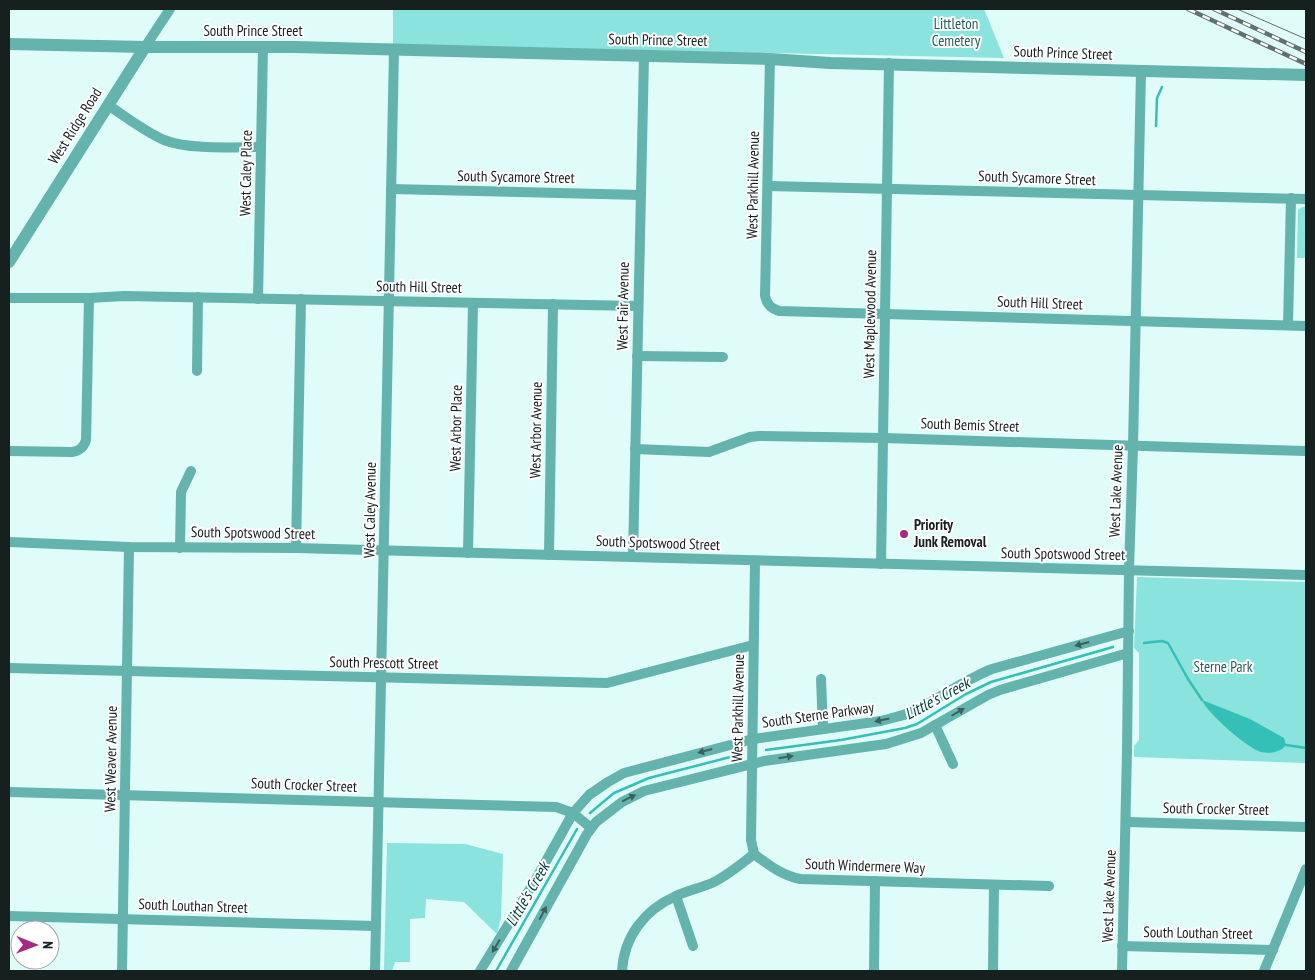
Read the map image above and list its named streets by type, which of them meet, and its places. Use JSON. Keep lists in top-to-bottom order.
{
  "streets": {
    "street": [
      "South Prince Street",
      "West Ridge Road",
      "West Caley Place",
      "South Sycamore Street",
      "West Parkhill Avenue",
      "South Hill Street",
      "West Fair Avenue",
      "West Maplewood Avenue",
      "South Bemis Street",
      "West Arbor Place",
      "West Arbor Avenue",
      "West Lake Avenue",
      "West Caley Avenue",
      "South Spotswood Street",
      "South Prescott Street",
      "South Sterne Parkway",
      "West Weaver Avenue",
      "South Crocker Street",
      "South Windermere Way",
      "South Louthan Street"
    ]
  },
  "crossings": [
    ["South Prince Street", "West Ridge Road"],
    ["South Prince Street", "West Caley Place"],
    ["South Prince Street", "West Parkhill Avenue"],
    ["South Prince Street", "West Fair Avenue"],
    ["South Prince Street", "West Maplewood Avenue"],
    ["South Prince Street", "West Lake Avenue"],
    ["South Prince Street", "West Caley Avenue"],
    ["West Caley Place", "South Hill Street"],
    ["South Sycamore Street", "West Parkhill Avenue"],
    ["South Sycamore Street", "West Fair Avenue"],
    ["South Sycamore Street", "West Maplewood Avenue"],
    ["South Sycamore Street", "West Lake Avenue"],
    ["South Sycamore Street", "West Caley Avenue"],
    ["West Parkhill Avenue", "South Hill Street"],
    ["West Parkhill Avenue", "South Spotswood Street"],
    ["West Parkhill Avenue", "South Prescott Street"],
    ["West Parkhill Avenue", "South Sterne Parkway"],
    ["West Parkhill Avenue", "South Windermere Way"],
    ["South Hill Street", "West Fair Avenue"],
    ["South Hill Street", "West Maplewood Avenue"],
    ["South Hill Street", "West Arbor Place"],
    ["South Hill Street", "West Arbor Avenue"],
    ["South Hill Street", "West Lake Avenue"],
    ["South Hill Street", "West Caley Avenue"],
    ["West Fair Avenue", "South Bemis Street"],
    ["West Fair Avenue", "South Spotswood Street"],
    ["West Maplewood Avenue", "South Bemis Street"],
    ["West Maplewood Avenue", "South Spotswood Street"],
    ["South Bemis Street", "West Lake Avenue"],
    ["West Arbor Place", "South Spotswood Street"],
    ["West Arbor Avenue", "South Spotswood Street"],
    ["West Lake Avenue", "South Spotswood Street"],
    ["West Lake Avenue", "South Sterne Parkway"],
    ["West Lake Avenue", "South Crocker Street"],
    ["West Lake Avenue", "South Louthan Street"],
    ["West Caley Avenue", "South Spotswood Street"],
    ["West Caley Avenue", "South Prescott Street"],
    ["West Caley Avenue", "South Crocker Street"],
    ["West Caley Avenue", "South Louthan Street"],
    ["South Spotswood Street", "West Weaver Avenue"],
    ["South Prescott Street", "West Weaver Avenue"],
    ["South Sterne Parkway", "South Crocker Street"],
    ["West Weaver Avenue", "South Crocker Street"],
    ["West Weaver Avenue", "South Louthan Street"]
  ],
  "water": ["Little's Creek"],
  "parks": ["Littleton Cemetery", "Sterne Park"],
  "places": ["Priority Junk Removal"],
  "north": "right"
}
